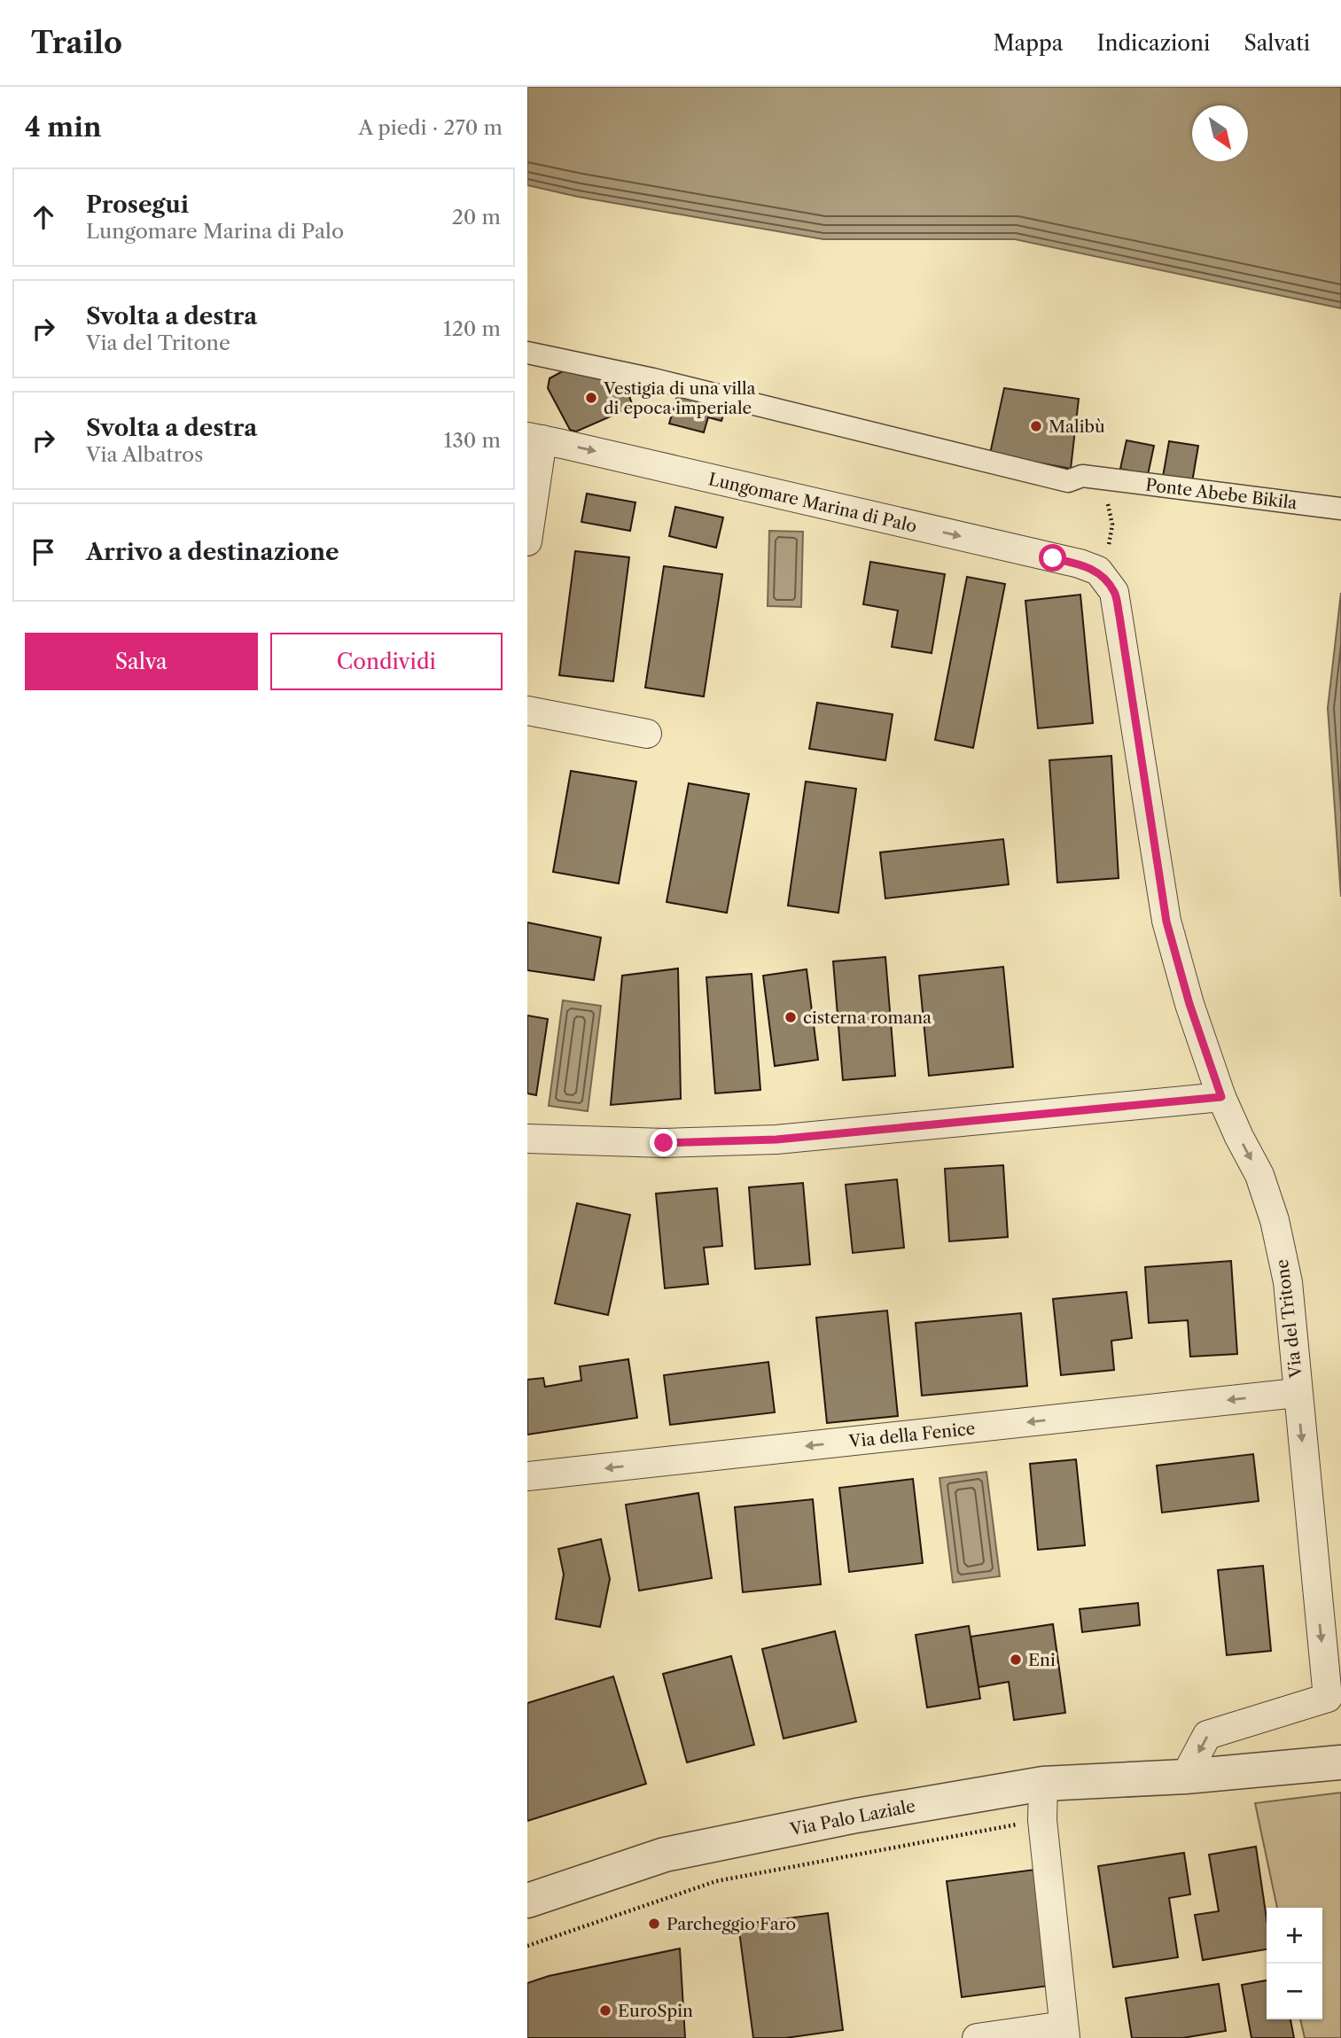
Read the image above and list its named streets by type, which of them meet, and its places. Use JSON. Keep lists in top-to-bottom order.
{
  "streets": {
    "street": [
      "Ponte Abebe Bikila",
      "Lungomare Marina di Palo",
      "Via del Tritone",
      "Via della Fenice",
      "Via Palo Laziale"
    ]
  },
  "crossings": [
    ["Lungomare Marina di Palo", "Via del Tritone"],
    ["Via del Tritone", "Via della Fenice"],
    ["Via del Tritone", "Via Palo Laziale"]
  ],
  "one_way": ["Lungomare Marina di Palo", "Via del Tritone", "Via della Fenice"],
  "places": [
    "Vestigia di una villa di epoca imperiale",
    "Malibù",
    "cisterna romana",
    "Eni",
    "Parcheggio Faro",
    "EuroSpin"
  ],
  "north": "bottom right",
  "page": {
    "header": "Trailo",
    "nav": ["Mappa", "Indicazioni", "Salvati"],
    "heading": ["4 min", "A piedi · 270 m"],
    "list": [
      ["Prosegui", "Lungomare Marina di Palo", "20 m"],
      ["Svolta a destra", "Via del Tritone", "120 m"],
      ["Svolta a destra", "Via Albatros", "130 m"],
      "Arrivo a destinazione"
    ],
    "buttons": ["Salva", "Condividi"],
    "map_buttons": ["+", "−"]
  }
}
